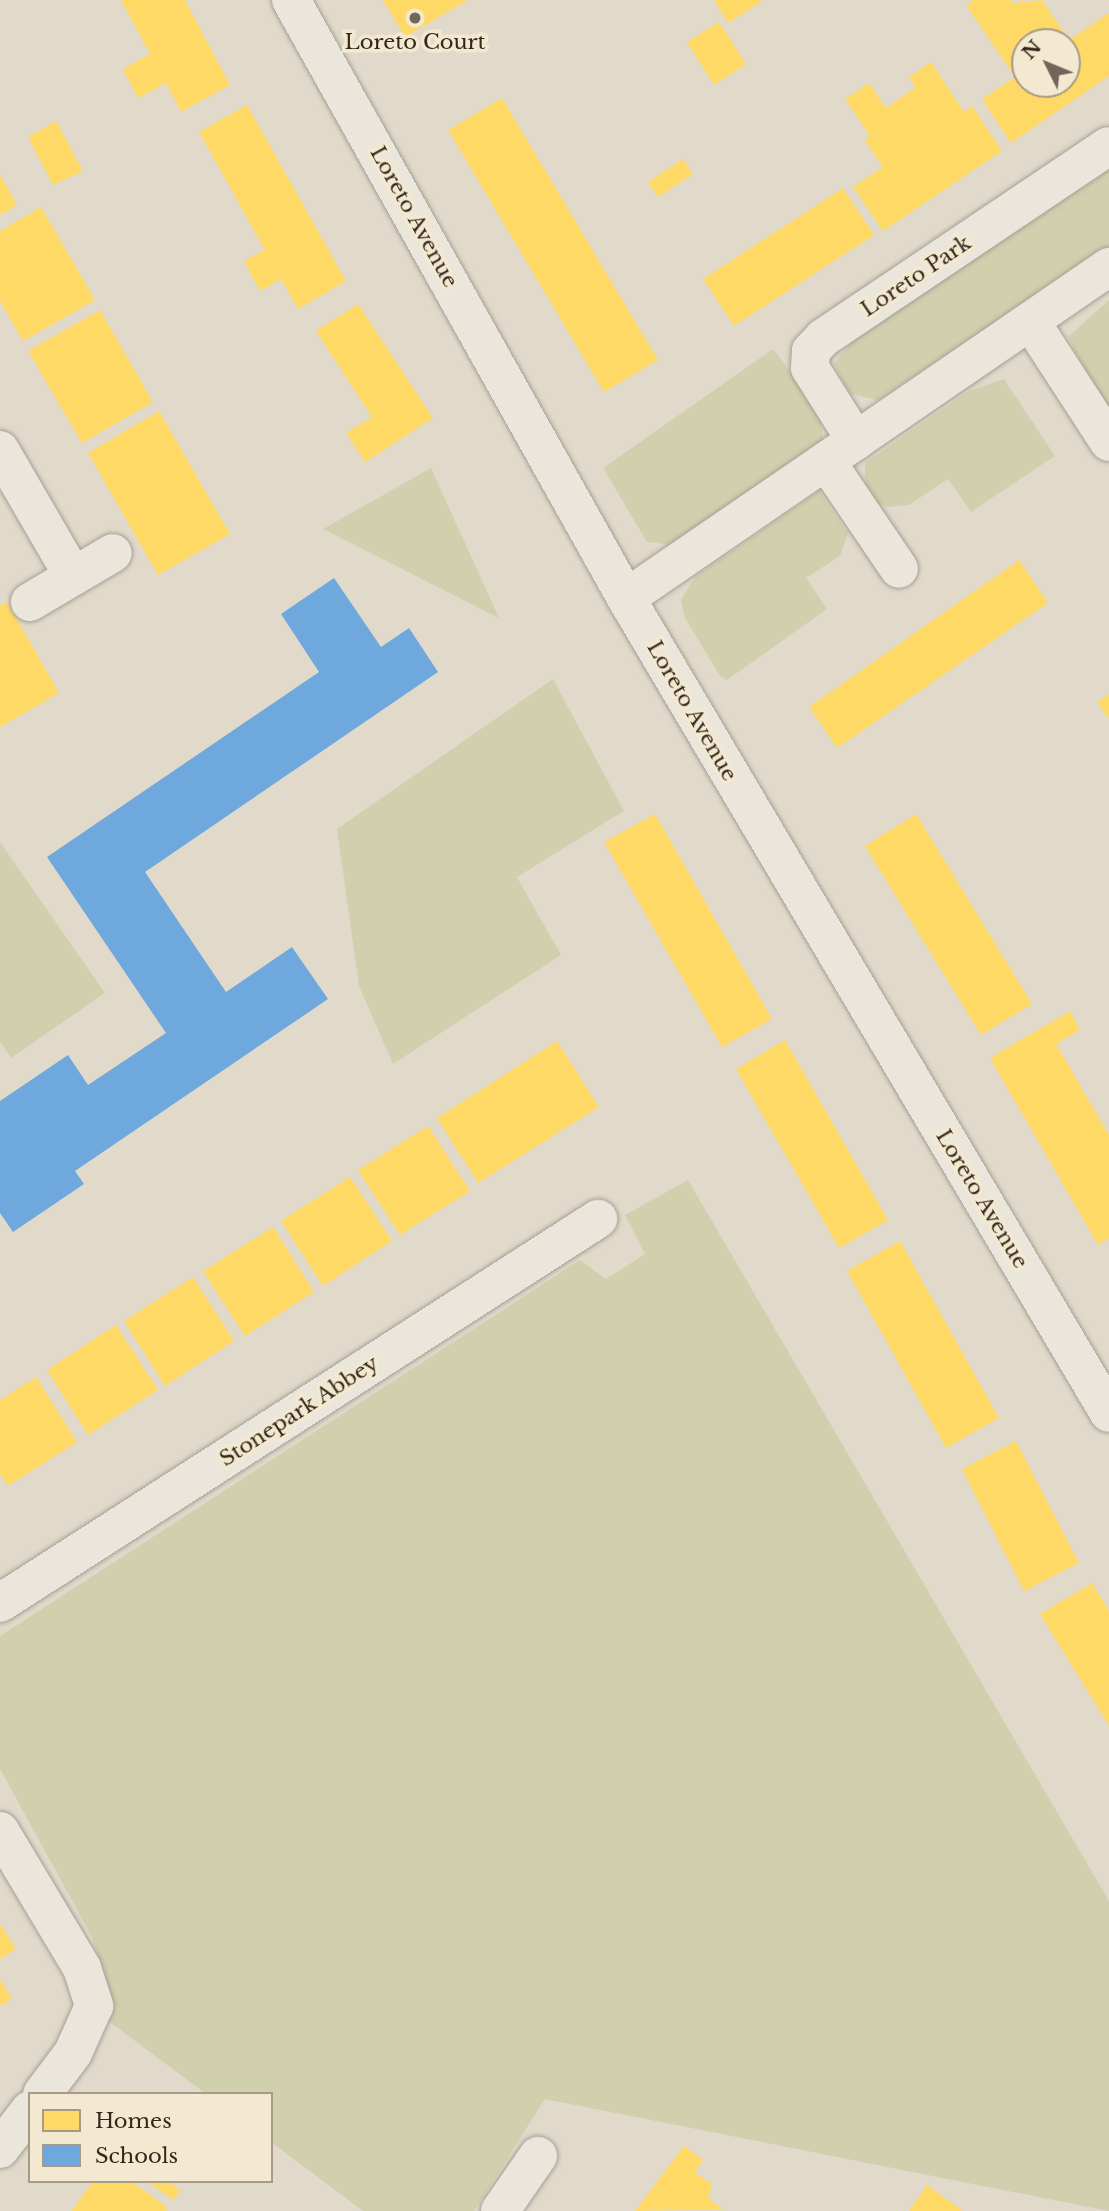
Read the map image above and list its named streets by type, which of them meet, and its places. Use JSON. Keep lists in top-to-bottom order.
{
  "streets": {
    "street": ["Loreto Avenue", "Loreto Park", "Stonepark Abbey"]
  },
  "places": ["Loreto Court"],
  "legend": ["Homes", "Schools"],
  "north": "top left"
}
